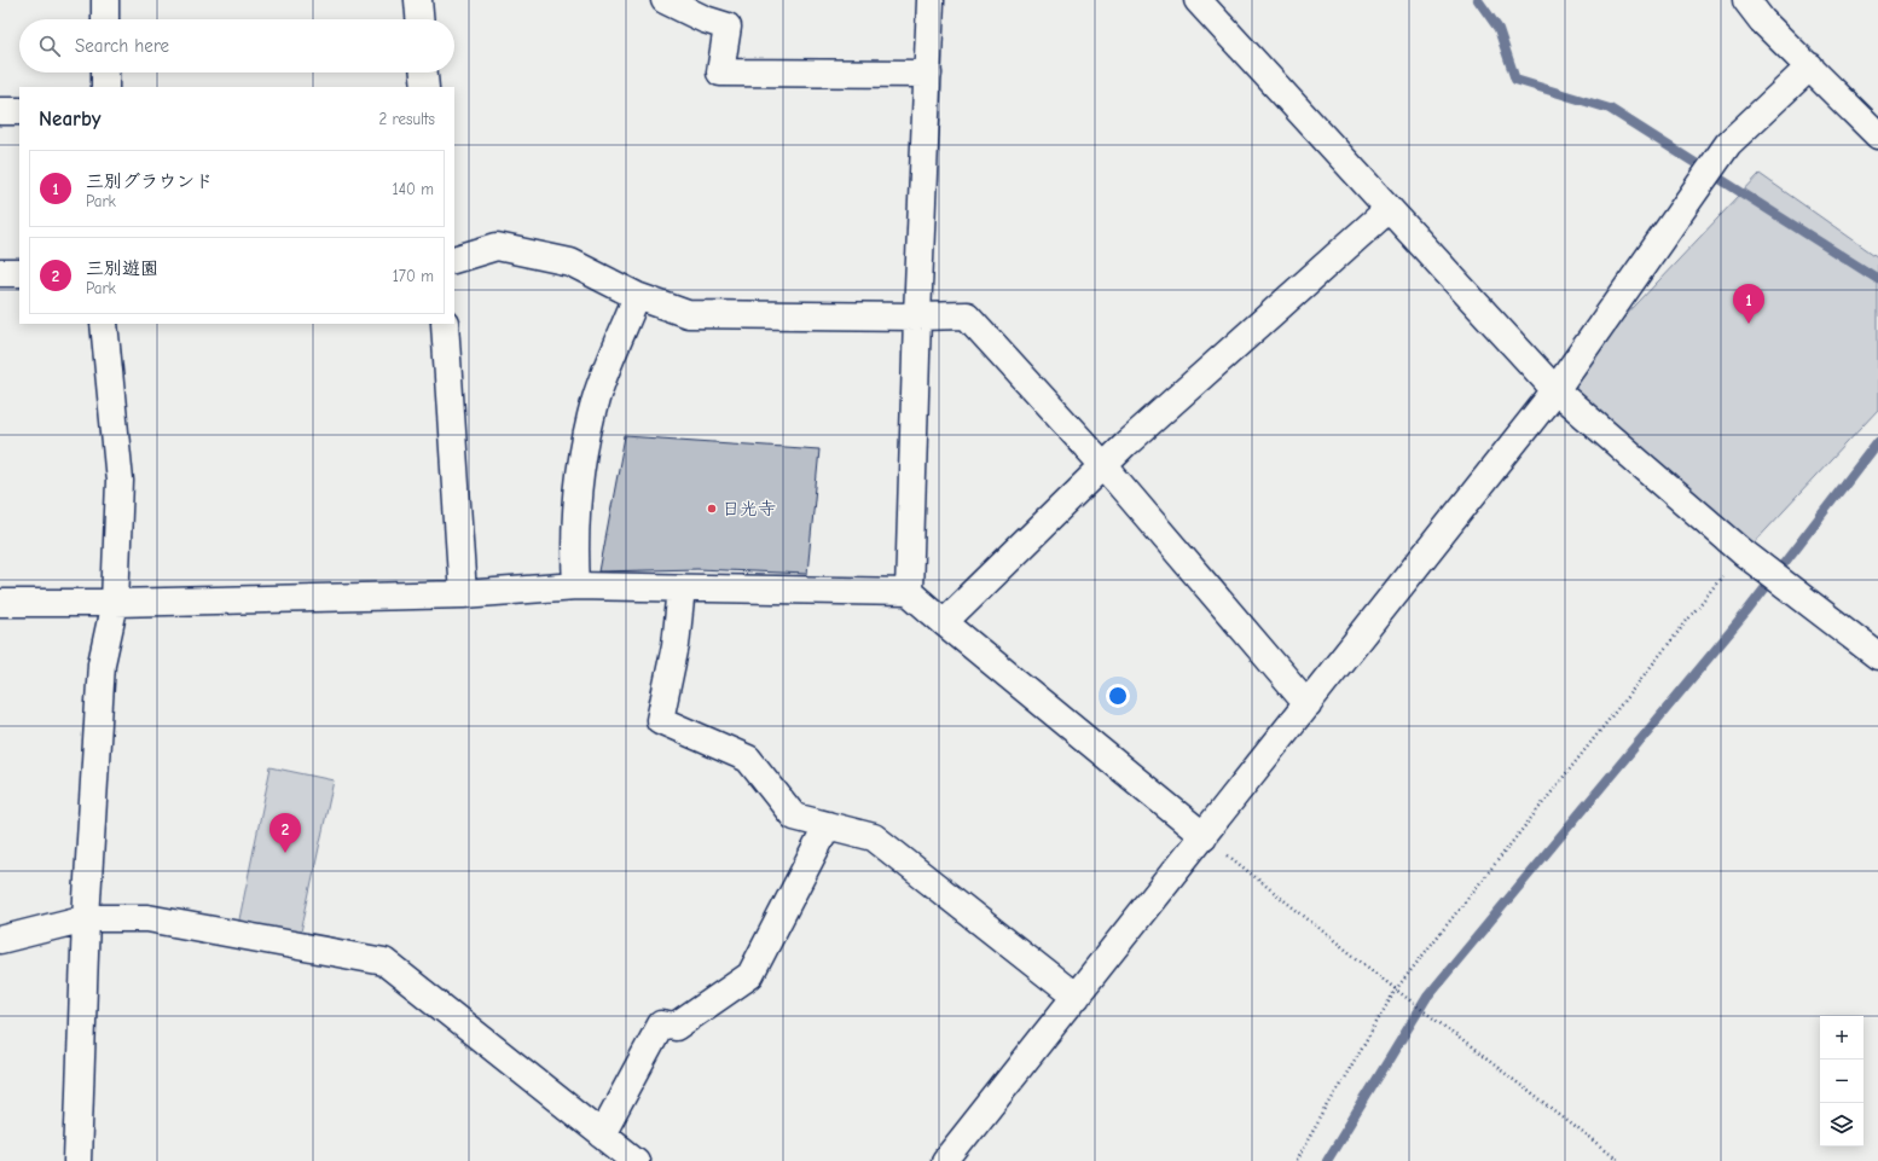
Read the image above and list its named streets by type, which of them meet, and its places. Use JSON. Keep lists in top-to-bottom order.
{
  "places": ["日光寺"],
  "page": {
    "search": "Search here",
    "heading": ["Nearby", "2 results"],
    "list": [
      {
        "mark": "1",
        "name": "三別グラウンド",
        "note": "Park",
        "value": "140 m"
      },
      {
        "mark": "2",
        "name": "三別遊園",
        "note": "Park",
        "value": "170 m"
      }
    ],
    "pins": ["1", "2"],
    "map_buttons": ["+", "−"]
  }
}
